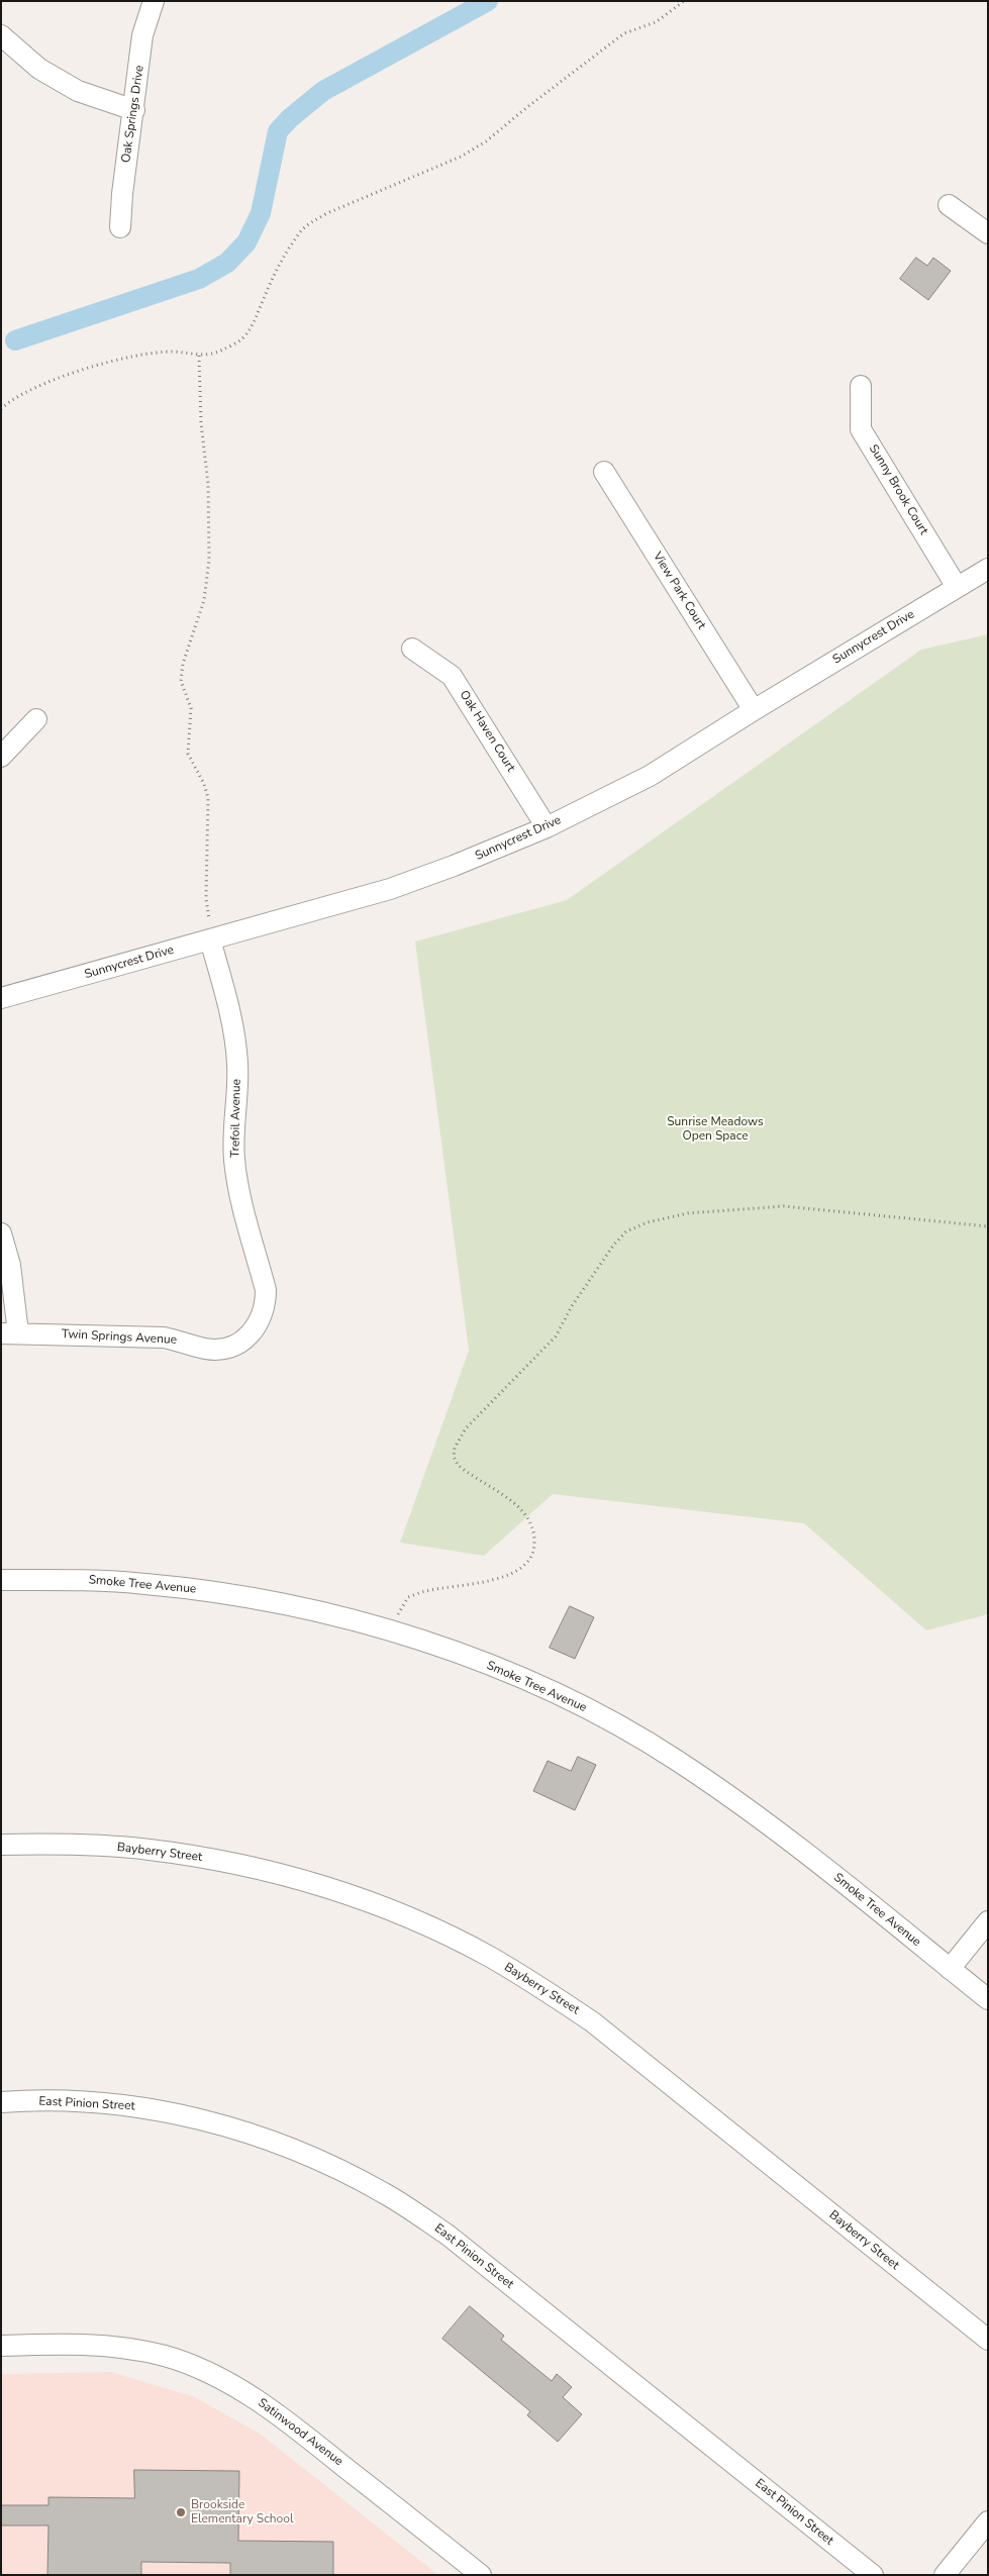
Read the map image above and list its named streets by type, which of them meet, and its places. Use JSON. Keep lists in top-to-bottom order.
{
  "streets": {
    "street": [
      "Oak Springs Drive",
      "Sunny Brook Court",
      "View Park Court",
      "Sunnycrest Drive",
      "Oak Haven Court",
      "Trefoil Avenue",
      "Twin Springs Avenue",
      "Smoke Tree Avenue",
      "Bayberry Street",
      "East Pinion Street",
      "Satinwood Avenue"
    ]
  },
  "crossings": [
    ["Sunny Brook Court", "Sunnycrest Drive"],
    ["View Park Court", "Sunnycrest Drive"],
    ["Sunnycrest Drive", "Oak Haven Court"],
    ["Sunnycrest Drive", "Trefoil Avenue"],
    ["Trefoil Avenue", "Twin Springs Avenue"]
  ],
  "parks": ["Sunrise Meadows Open Space"],
  "places": ["Brookside Elementary School"]
}
